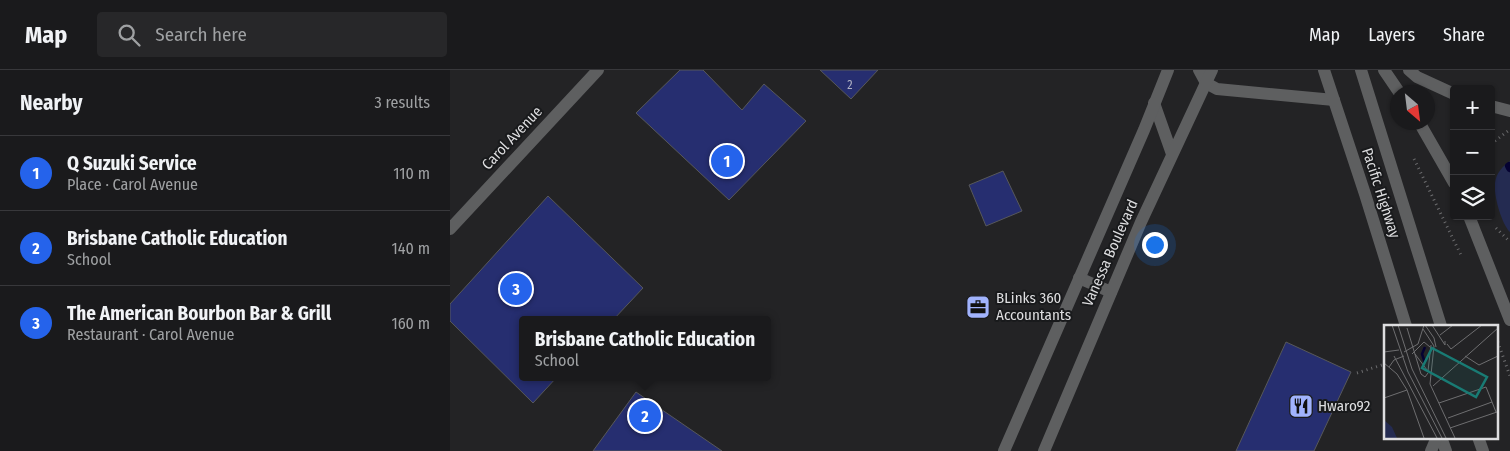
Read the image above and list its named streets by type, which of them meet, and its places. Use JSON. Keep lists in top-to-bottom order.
{
  "streets": {
    "street": ["Carol Avenue", "Pacific Highway", "Vanessa Boulevard"]
  },
  "places": {
    "office": ["BLinks 360 Accountants"],
    "restaurant": ["Hwaro92"]
  },
  "house_numbers": ["2"],
  "north": "bottom right",
  "page": {
    "header": "Map",
    "search": "Search here",
    "nav": ["Map", "Layers", "Share"],
    "heading": ["Nearby", "3 results"],
    "map_buttons": ["+", "−"],
    "list": [
      {
        "mark": "1",
        "name": "Q Suzuki Service",
        "note": "Place · Carol Avenue",
        "value": "110 m"
      },
      {
        "mark": "2",
        "name": "Brisbane Catholic Education",
        "note": "School",
        "value": "140 m"
      },
      {
        "mark": "3",
        "name": "The American Bourbon Bar & Grill",
        "note": "Restaurant · Carol Avenue",
        "value": "160 m"
      }
    ],
    "pins": ["1", "3", "2"],
    "popup": ["Brisbane Catholic Education", "School"]
  }
}
